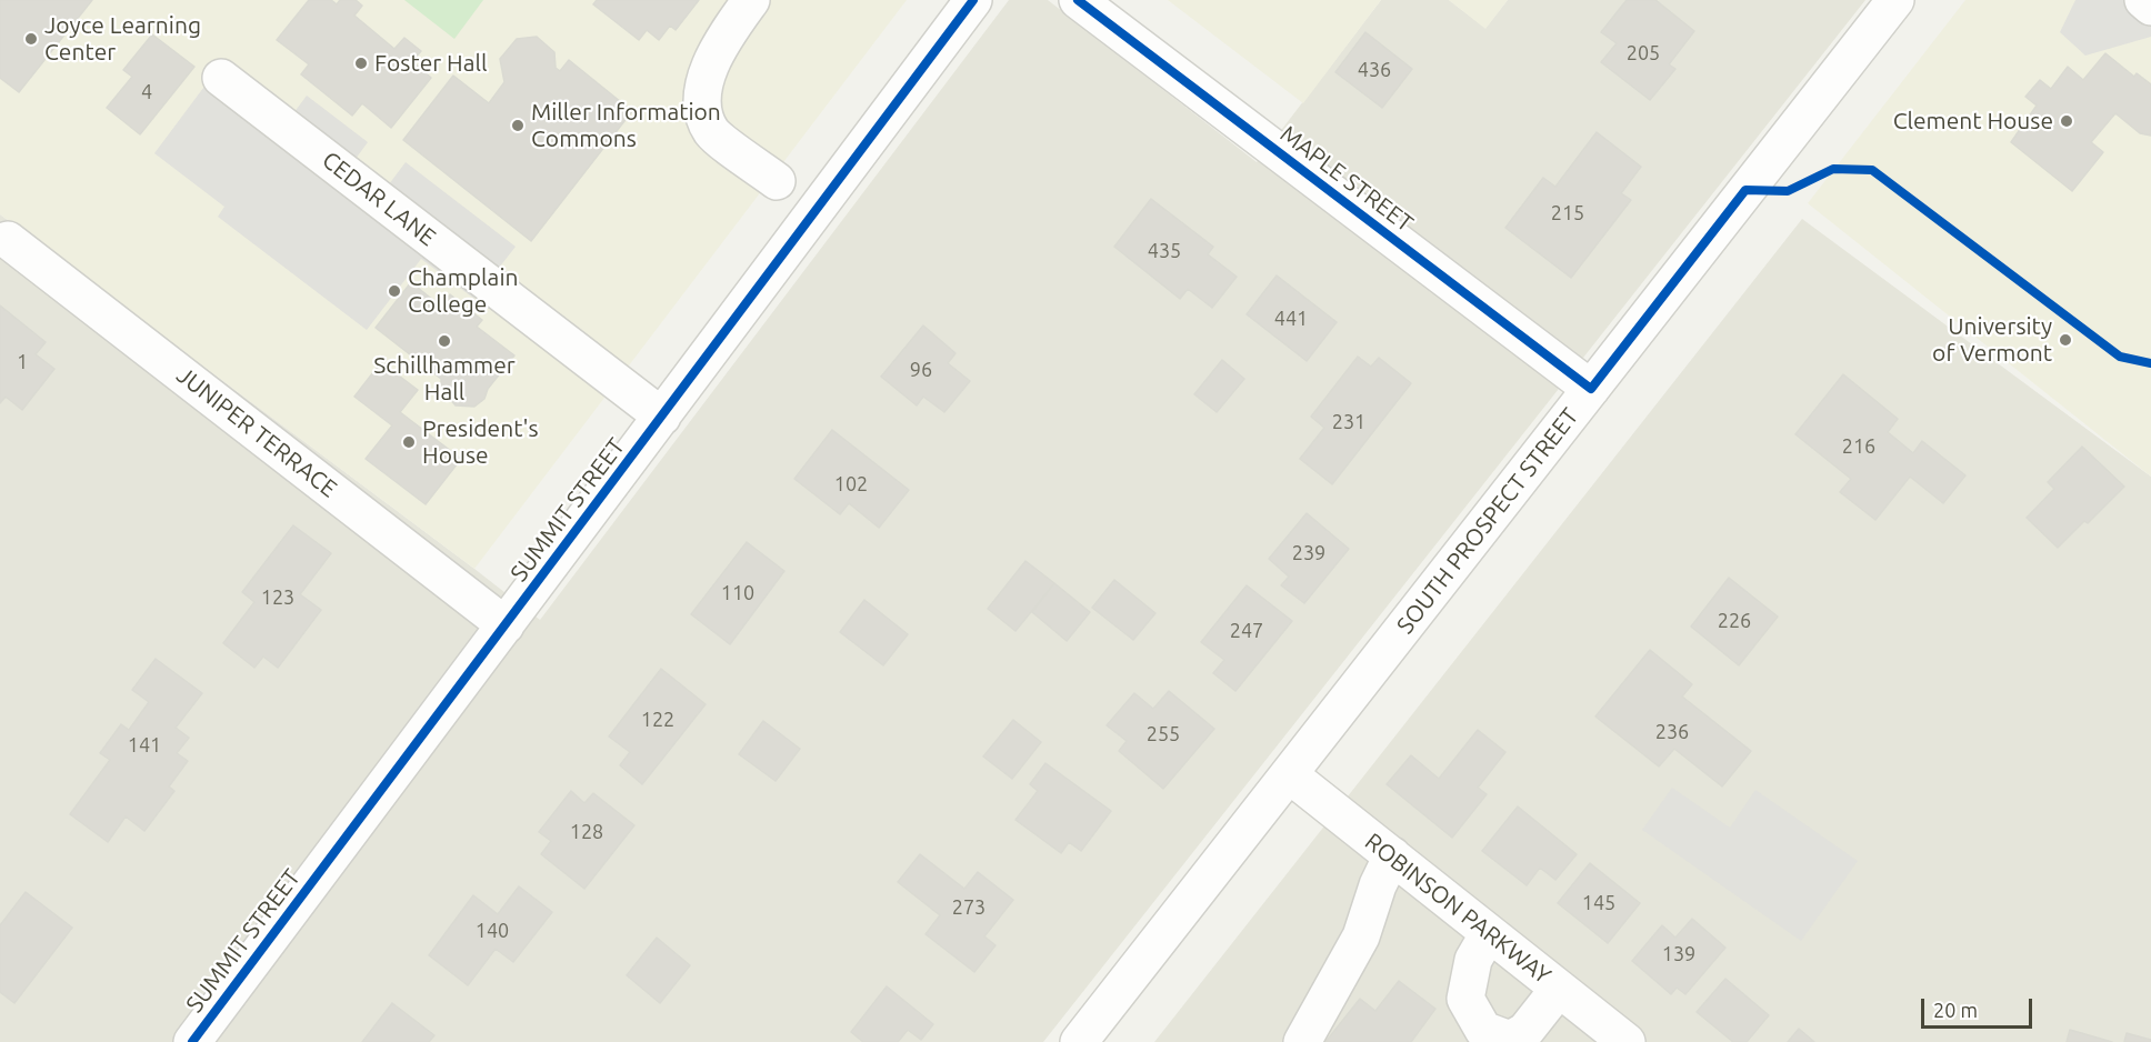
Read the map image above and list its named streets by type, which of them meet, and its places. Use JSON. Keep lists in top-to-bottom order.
{
  "streets": {
    "street": [
      "MAPLE STREET",
      "CEDAR LANE",
      "JUNIPER TERRACE",
      "SUMMIT STREET",
      "SOUTH PROSPECT STREET",
      "ROBINSON PARKWAY"
    ]
  },
  "crossings": [
    ["MAPLE STREET", "SOUTH PROSPECT STREET"],
    ["CEDAR LANE", "SUMMIT STREET"],
    ["JUNIPER TERRACE", "SUMMIT STREET"],
    ["SOUTH PROSPECT STREET", "ROBINSON PARKWAY"]
  ],
  "places": [
    "Joyce Learning Center",
    "Foster Hall",
    "Clement House",
    "Miller Information Commons",
    "Champlain College",
    "University of Vermont",
    "Schillhammer Hall",
    "President's House"
  ],
  "house_numbers": [
    "205",
    "436",
    "4",
    "215",
    "435",
    "441",
    "1",
    "96",
    "231",
    "216",
    "102",
    "239",
    "110",
    "123",
    "226",
    "247",
    "122",
    "236",
    "255",
    "141",
    "128",
    "145",
    "273",
    "140",
    "139"
  ],
  "scale_bar": "20 m"
}
